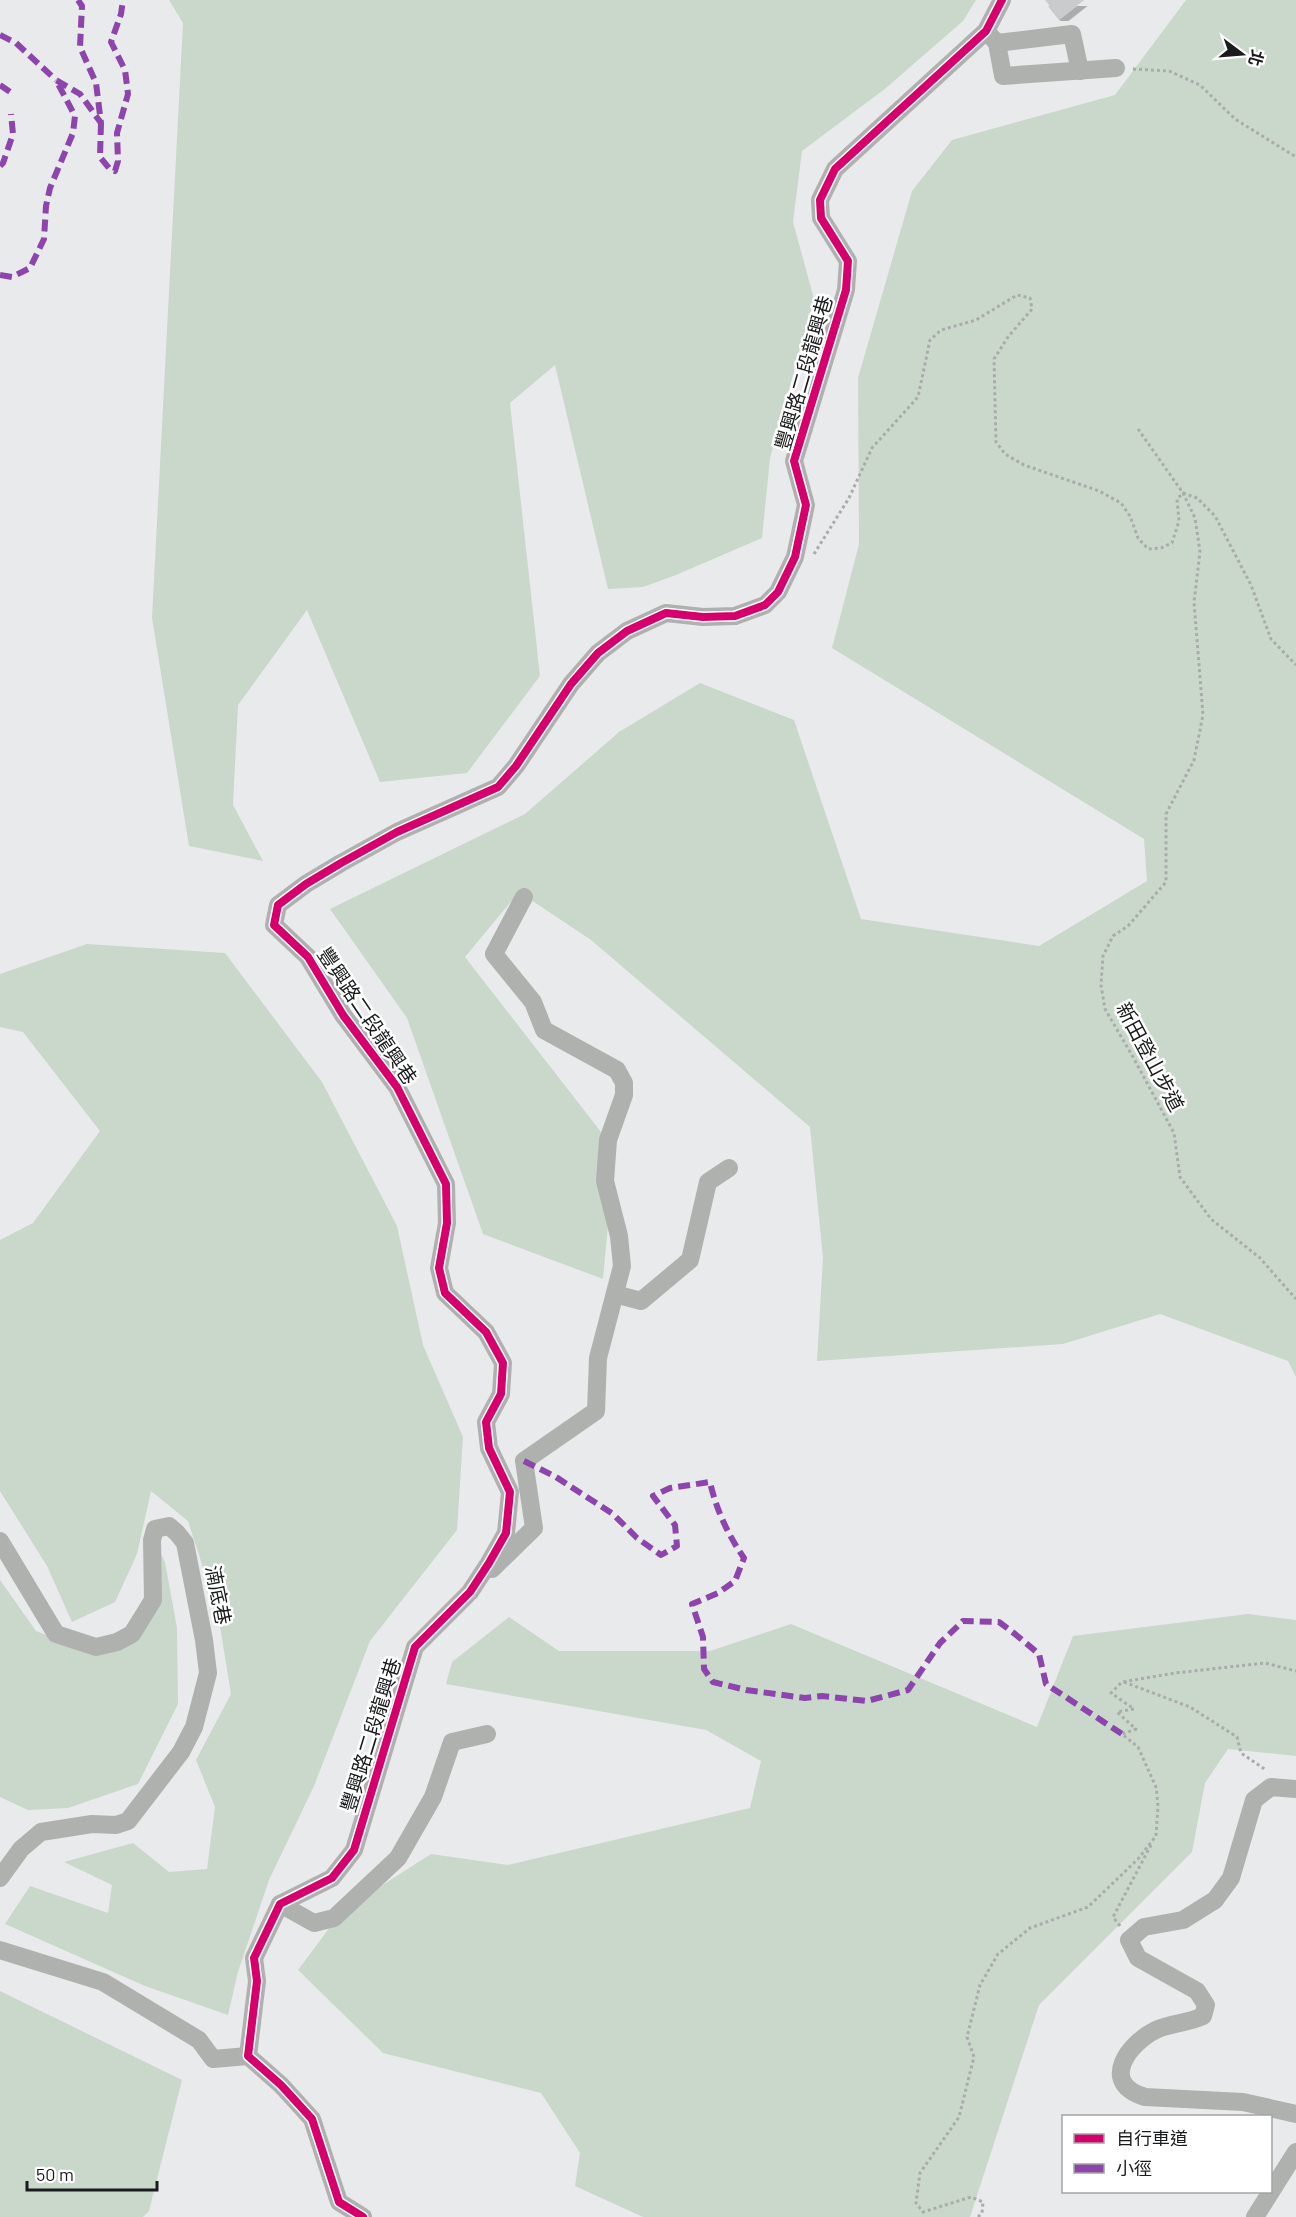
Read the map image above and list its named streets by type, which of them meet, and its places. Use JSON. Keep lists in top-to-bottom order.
{
  "streets": {
    "street": ["豐興路二段龍興巷", "湳底巷"],
    "path": ["新田登山步道"]
  },
  "legend": ["自行車道", "小徑"],
  "scale_bar": "50 m",
  "north": "right"
}
